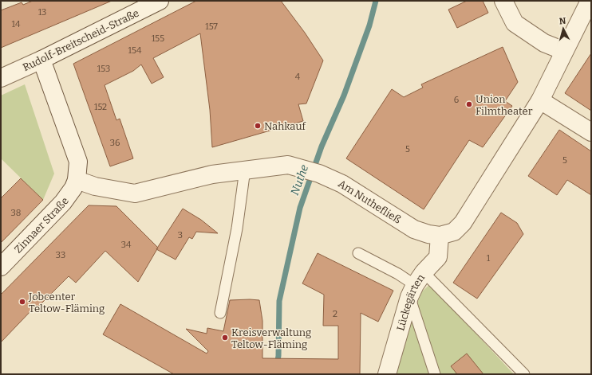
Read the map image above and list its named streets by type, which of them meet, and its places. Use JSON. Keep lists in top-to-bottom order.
{
  "streets": {
    "street": [
      "Rudolf-Breitscheid-Straße",
      "Am Nuthefließ",
      "Zinnaer Straße",
      "Lückegärten"
    ]
  },
  "crossings": [
    ["Am Nuthefließ", "Zinnaer Straße"],
    ["Am Nuthefließ", "Lückegärten"]
  ],
  "water": ["Nuthe"],
  "places": [
    "Union Filmtheater",
    "Nahkauf",
    "Jobcenter Teltow-Fläming",
    "Kreisverwaltung Teltow-Fläming"
  ],
  "house_numbers": [
    "13",
    "14",
    "157",
    "155",
    "154",
    "153",
    "4",
    "6",
    "152",
    "36",
    "5",
    "5",
    "38",
    "3",
    "34",
    "33",
    "1",
    "2"
  ],
  "north": "top"
}
